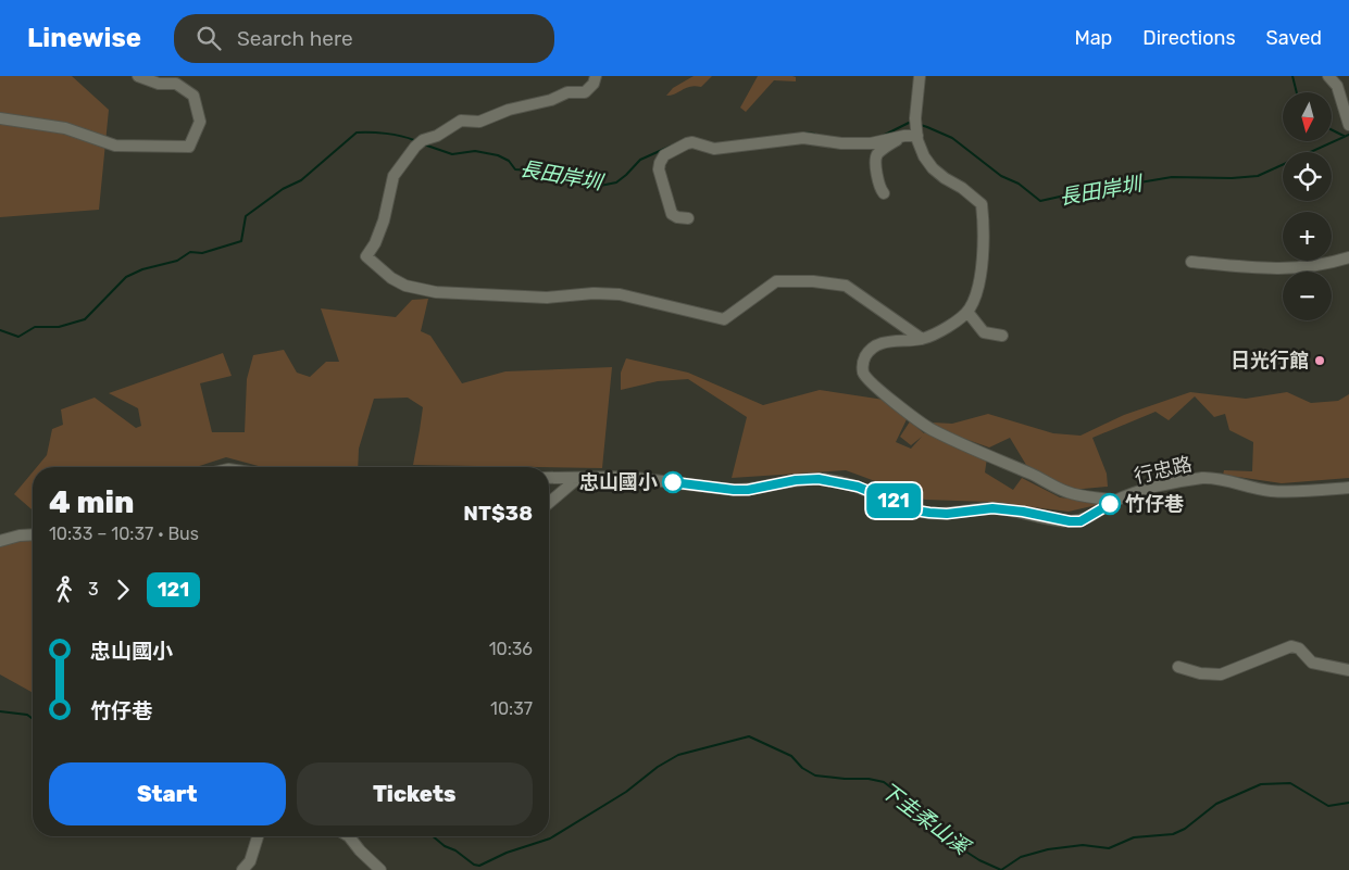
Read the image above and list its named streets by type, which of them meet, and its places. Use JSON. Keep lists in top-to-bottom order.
{
  "streets": {
    "street": ["行忠路"]
  },
  "water": ["長田岸圳", "下圭柔山溪"],
  "places": ["日光行館", "忠山國小", "竹仔巷"],
  "lines": ["bus line 121"],
  "north": "bottom",
  "page": {
    "header": "Linewise",
    "search": "Search here",
    "nav": ["Map", "Directions", "Saved"],
    "on_map": "121",
    "map_buttons": ["+", "−"],
    "heading": ["4 min", "10:33 – 10:37 · Bus", "NT$38"],
    "legs": ["3", "121"],
    "list": [
      {
        "name": "忠山國小",
        "value": "10:36"
      },
      {
        "name": "竹仔巷",
        "value": "10:37"
      }
    ],
    "buttons": ["Start", "Tickets"]
  }
}
